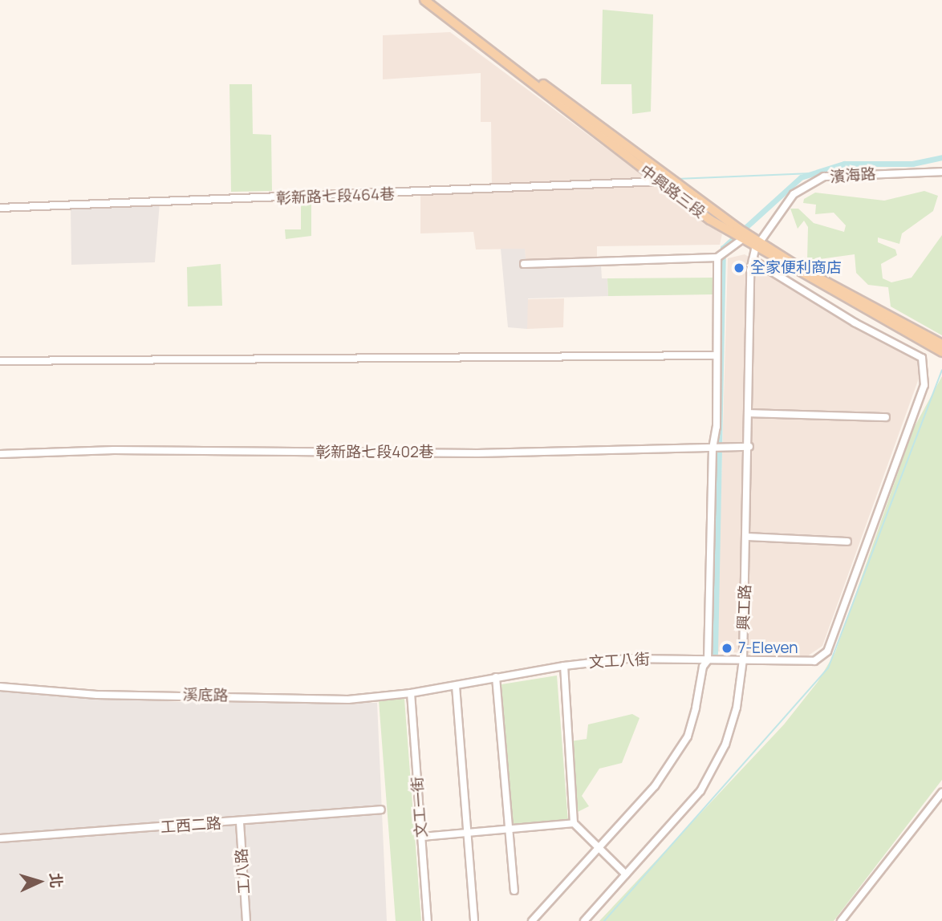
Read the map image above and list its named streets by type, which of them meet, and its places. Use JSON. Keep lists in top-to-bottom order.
{
  "streets": {
    "main road": ["中興路三段"],
    "street": [
      "濱海路",
      "彰新路七段464巷",
      "彰新路七段402巷",
      "興工路",
      "文工八街",
      "溪底路",
      "文工一街",
      "工西二路",
      "工八路"
    ]
  },
  "crossings": [
    ["濱海路", "中興路三段"],
    ["濱海路", "興工路"],
    ["中興路三段", "彰新路七段464巷"],
    ["中興路三段", "興工路"],
    ["彰新路七段402巷", "興工路"],
    ["興工路", "文工八街"],
    ["文工八街", "溪底路"],
    ["文工八街", "文工一街"],
    ["溪底路", "文工一街"],
    ["工西二路", "工八路"]
  ],
  "places": ["全家便利商店", "7-Eleven"],
  "north": "right"
}
